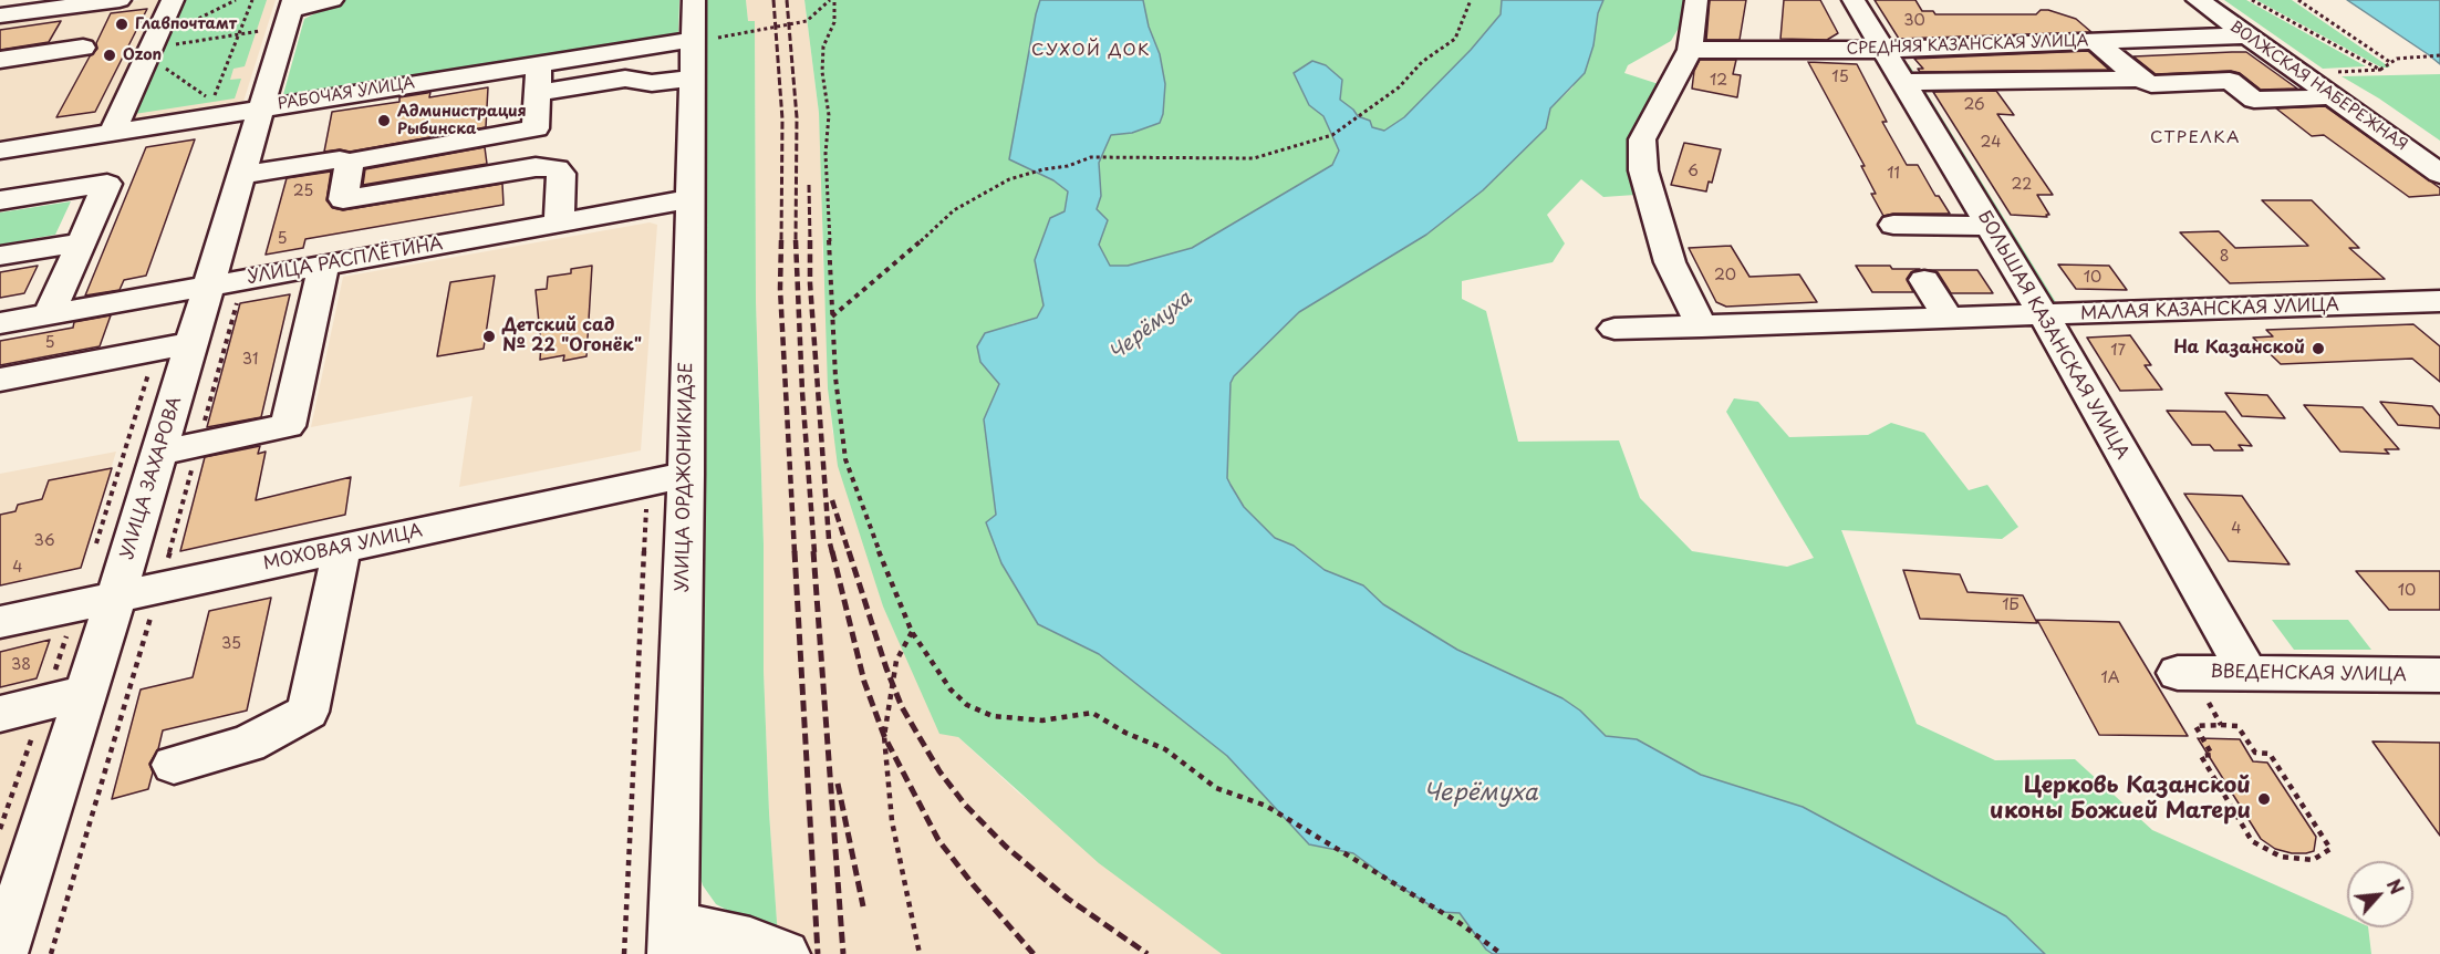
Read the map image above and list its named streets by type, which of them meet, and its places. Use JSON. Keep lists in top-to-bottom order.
{
  "streets": {
    "street": [
      "СРЕДНЯЯ КАЗАНСКАЯ УЛИЦА",
      "ВОЛЖСКАЯ НАБЕРЕЖНАЯ",
      "РАБОЧАЯ УЛИЦА",
      "УЛИЦА РАСПЛЁТИНА",
      "МАЛАЯ КАЗАНСКАЯ УЛИЦА",
      "БОЛЬШАЯ КАЗАНСКАЯ УЛИЦА",
      "УЛИЦА ОРДЖОНИКИДЗЕ",
      "УЛИЦА ЗАХАРОВА",
      "МОХОВАЯ УЛИЦА",
      "ВВЕДЕНСКАЯ УЛИЦА"
    ]
  },
  "crossings": [
    ["СРЕДНЯЯ КАЗАНСКАЯ УЛИЦА", "ВОЛЖСКАЯ НАБЕРЕЖНАЯ"],
    ["СРЕДНЯЯ КАЗАНСКАЯ УЛИЦА", "БОЛЬШАЯ КАЗАНСКАЯ УЛИЦА"],
    ["РАБОЧАЯ УЛИЦА", "УЛИЦА ОРДЖОНИКИДЗЕ"],
    ["РАБОЧАЯ УЛИЦА", "УЛИЦА ЗАХАРОВА"],
    ["УЛИЦА РАСПЛЁТИНА", "УЛИЦА ОРДЖОНИКИДЗЕ"],
    ["УЛИЦА РАСПЛЁТИНА", "УЛИЦА ЗАХАРОВА"],
    ["МАЛАЯ КАЗАНСКАЯ УЛИЦА", "БОЛЬШАЯ КАЗАНСКАЯ УЛИЦА"],
    ["БОЛЬШАЯ КАЗАНСКАЯ УЛИЦА", "ВВЕДЕНСКАЯ УЛИЦА"],
    ["УЛИЦА ОРДЖОНИКИДЗЕ", "МОХОВАЯ УЛИЦА"],
    ["УЛИЦА ЗАХАРОВА", "МОХОВАЯ УЛИЦА"]
  ],
  "districts": ["СУХОЙ ДОК", "СТРЕЛКА"],
  "water": ["Черёмуха"],
  "places": [
    "Главпочтамт",
    "Ozon",
    "Администрация Рыбинска",
    "Детский сад № 22 \"Огонёк\"",
    "На Казанской",
    "Церковь Казанской иконы Божией Матери"
  ],
  "house_numbers": [
    "30",
    "15",
    "12",
    "26",
    "24",
    "6",
    "11",
    "22",
    "25",
    "5",
    "8",
    "20",
    "10",
    "5",
    "17",
    "31",
    "4",
    "36",
    "4",
    "10",
    "1Б",
    "35",
    "38",
    "1А"
  ],
  "north": "top right"
}
